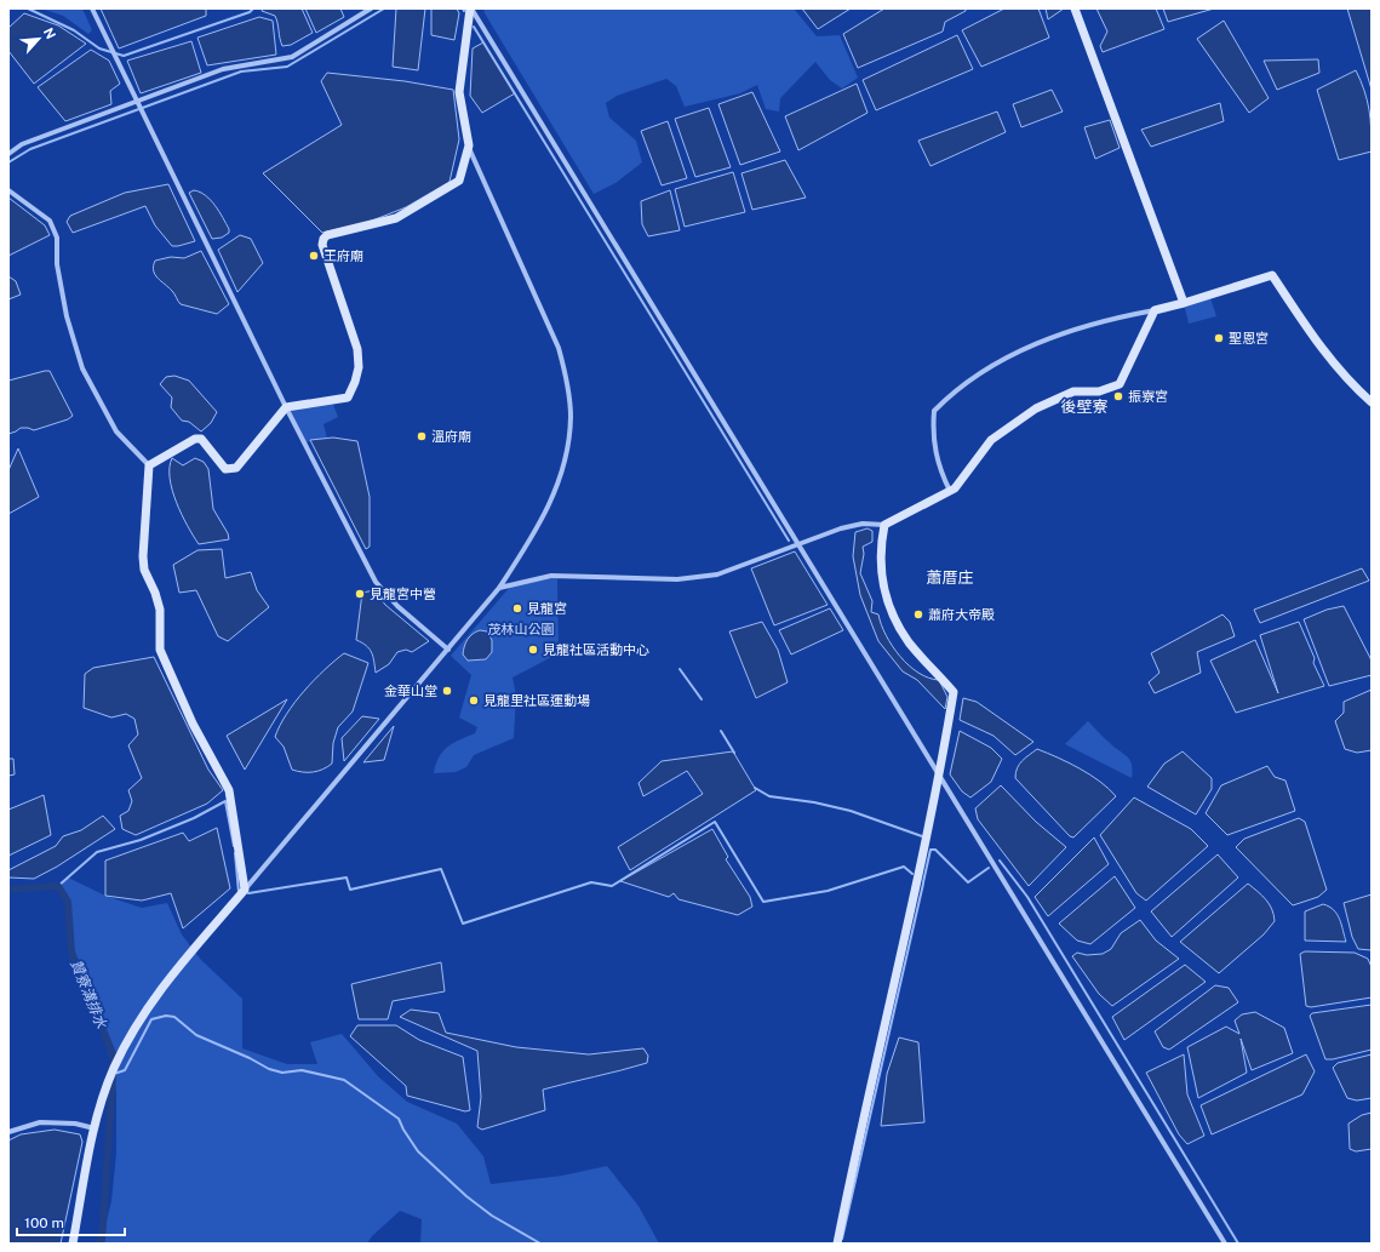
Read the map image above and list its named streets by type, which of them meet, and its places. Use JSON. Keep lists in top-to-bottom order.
{
  "districts": ["後壁寮", "蕭厝庄"],
  "water": ["贊寮溝排水"],
  "parks": ["茂林山公園"],
  "places": [
    "王府廟",
    "聖恩宮",
    "振寮宮",
    "溫府廟",
    "見龍宮中營",
    "見龍宮",
    "蕭府大帝殿",
    "見龍社區活動中心",
    "金華山堂",
    "見龍里社區運動場"
  ],
  "scale_bar": "100 m",
  "north": "top right"
}
